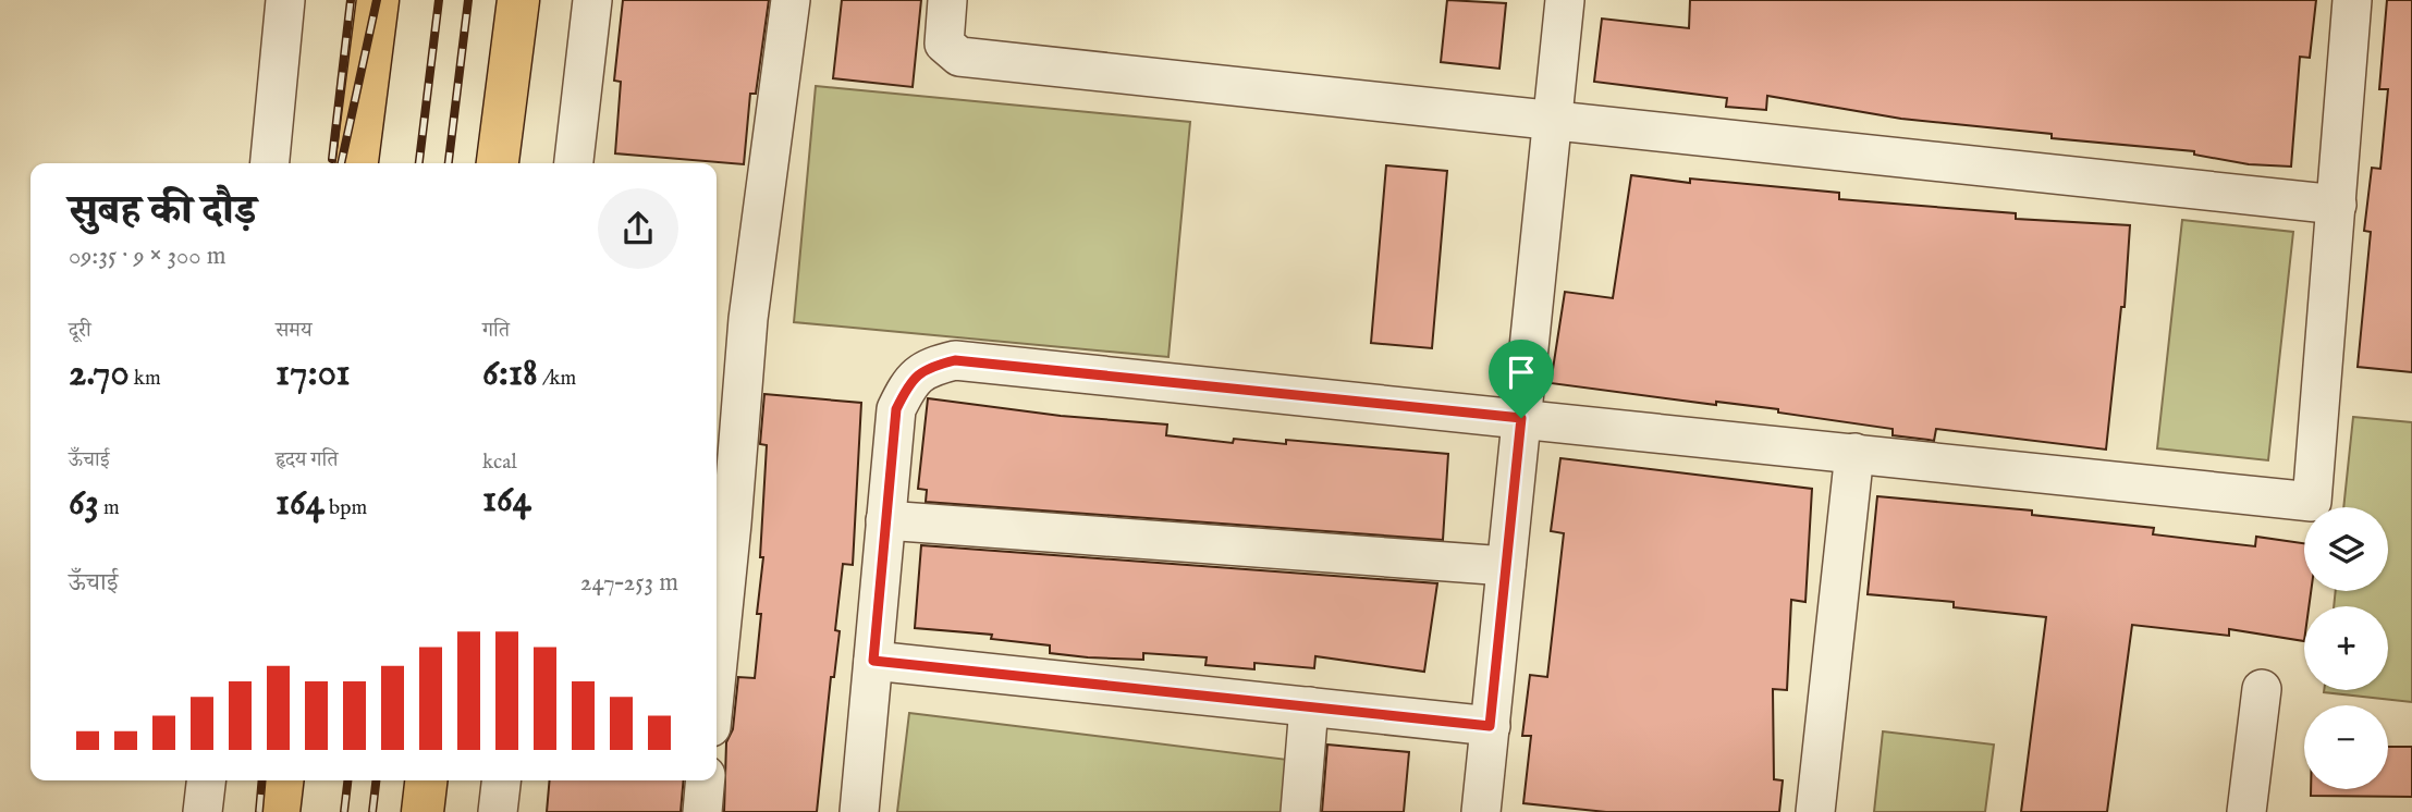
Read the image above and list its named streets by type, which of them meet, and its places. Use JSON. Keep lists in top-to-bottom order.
{
  "page": {
    "heading": ["सुबह की दौड़", "09:35 · 9 × 300 m"],
    "stats": [
      ["दूरी", "2.70 km"],
      ["समय", "17:01"],
      ["गति", "6:18 /km"],
      ["ऊँचाई", "63 m"],
      ["हृदय गति", "164 bpm"],
      ["kcal", "164"]
    ],
    "map_buttons": ["+", "−"],
    "chart": ["ऊँचाई", "247–253 m"]
  }
}
